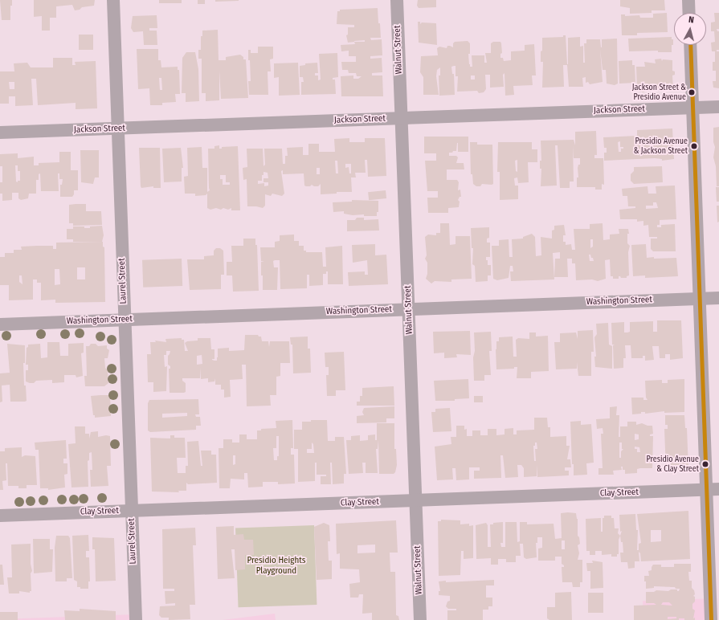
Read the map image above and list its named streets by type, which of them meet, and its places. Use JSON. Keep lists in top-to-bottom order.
{
  "streets": {
    "street": [
      "Walnut Street",
      "Jackson Street",
      "Laurel Street",
      "Washington Street",
      "Clay Street"
    ]
  },
  "crossings": [
    ["Walnut Street", "Jackson Street"],
    ["Walnut Street", "Washington Street"],
    ["Walnut Street", "Clay Street"],
    ["Jackson Street", "Laurel Street"],
    ["Laurel Street", "Washington Street"],
    ["Laurel Street", "Clay Street"]
  ],
  "parks": ["Presidio Heights Playground"],
  "places": ["Jackson Street & Presidio Avenue", "Presidio Avenue & Jackson Street", "Presidio Avenue & Clay Street"],
  "north": "top"
}
